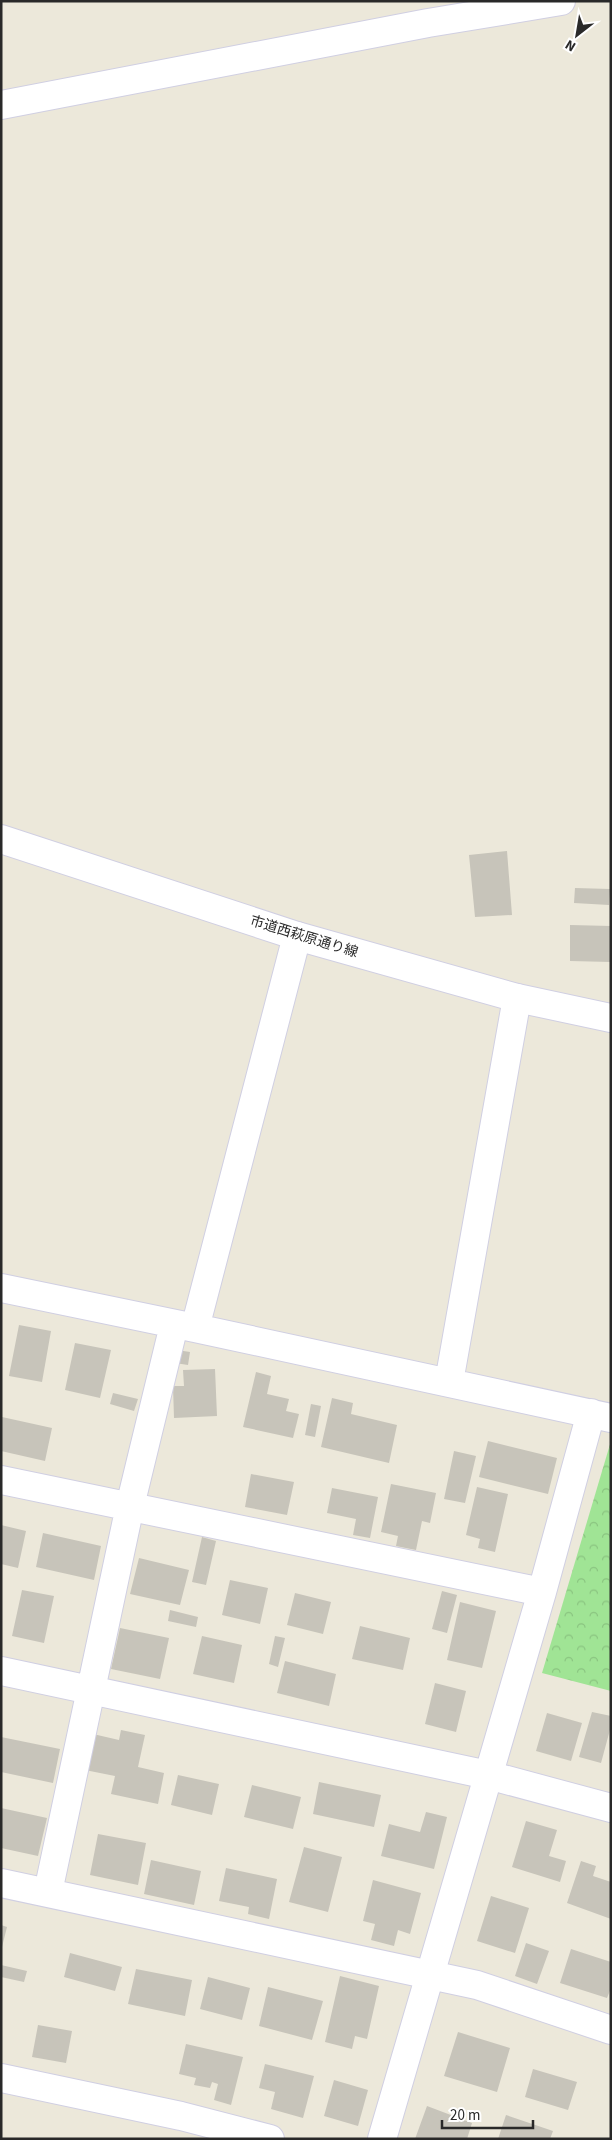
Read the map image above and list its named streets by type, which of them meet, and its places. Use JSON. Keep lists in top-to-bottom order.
{
  "streets": {
    "street": ["市道西萩原通り線"]
  },
  "scale_bar": "20 m",
  "north": "bottom left"
}
